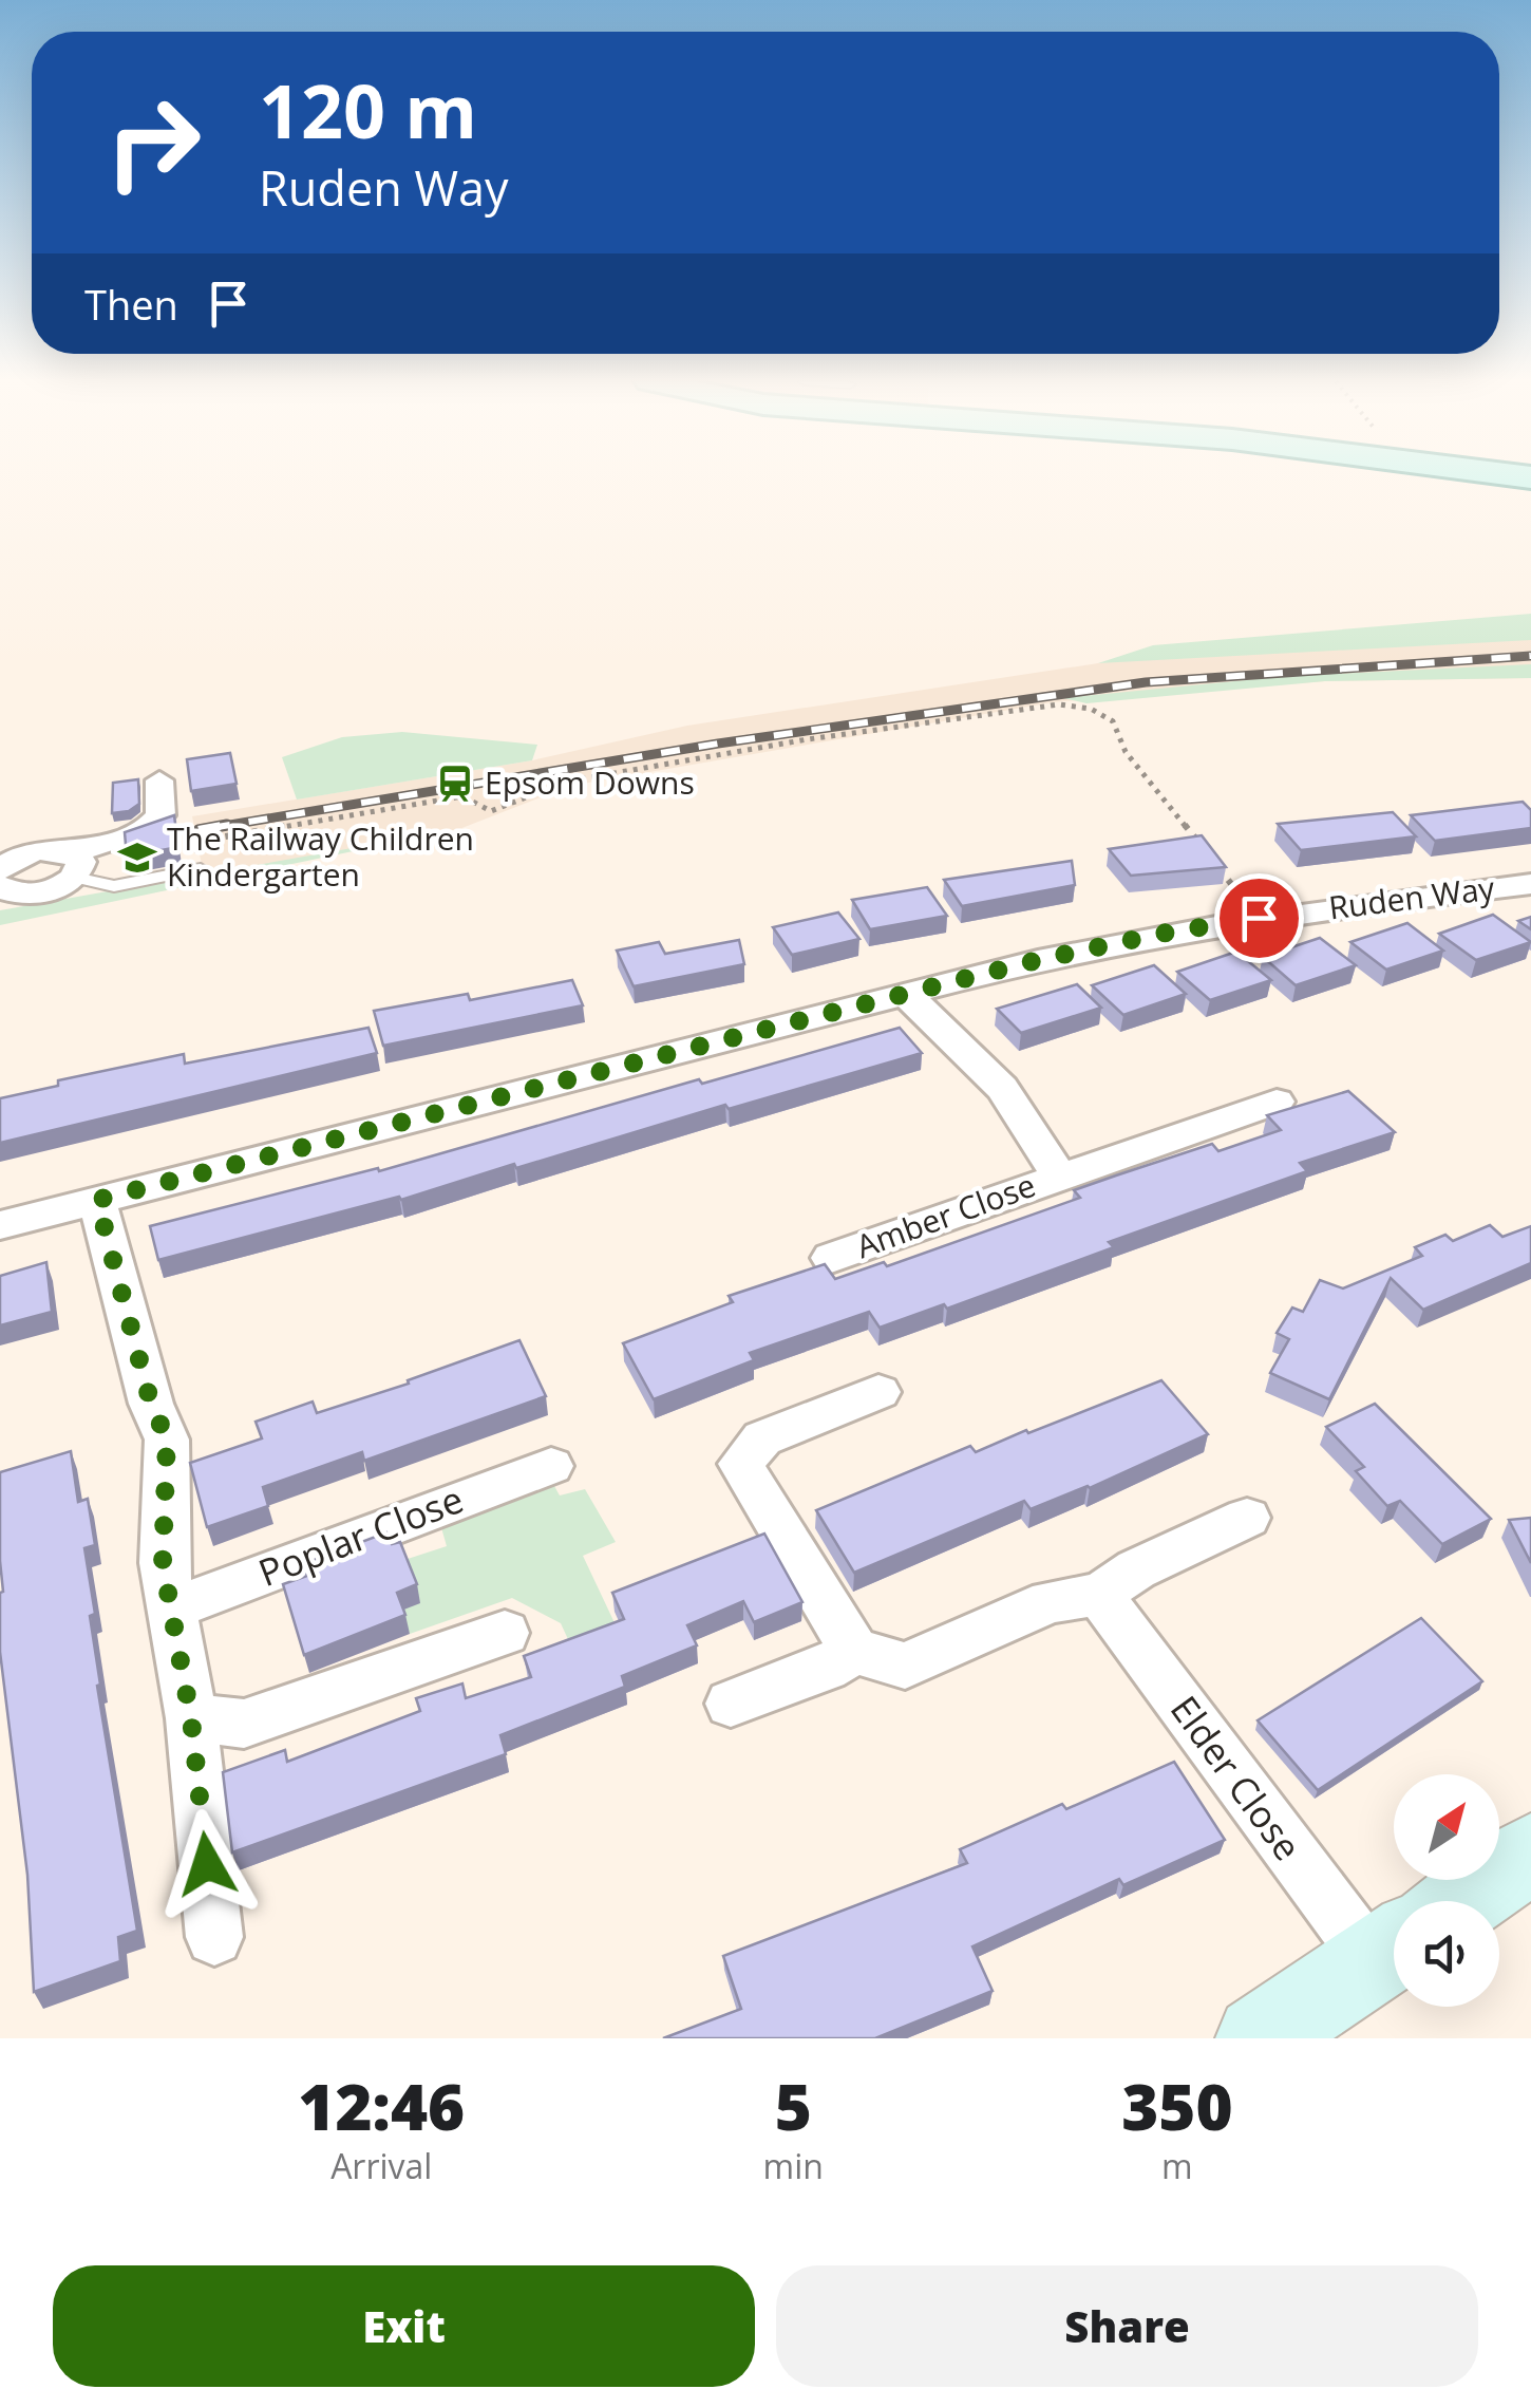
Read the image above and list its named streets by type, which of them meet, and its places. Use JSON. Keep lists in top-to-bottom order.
{
  "streets": {
    "street": [
      "Ruden Way",
      "Amber Close",
      "Poplar Close",
      "Elder Close"
    ]
  },
  "crossings": [
    ["Ruden Way", "Amber Close"]
  ],
  "places": {
    "station": ["Epsom Downs"],
    "school or university": ["The Railway Children Kindergarten"]
  },
  "north": "top right",
  "page": {
    "turn": ["120 m", "Ruden Way"],
    "then": "Then",
    "eta": [
      "12:46",
      "Arrival",
      "5",
      "min",
      "350",
      "m"
    ],
    "buttons": ["Exit", "Share"]
  }
}
